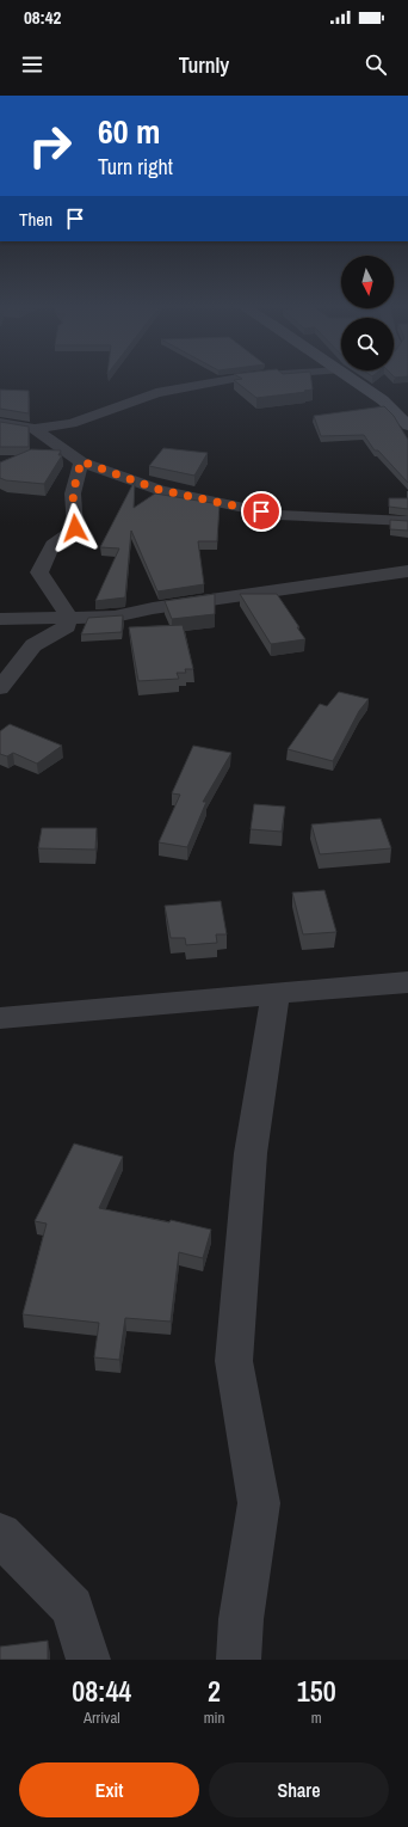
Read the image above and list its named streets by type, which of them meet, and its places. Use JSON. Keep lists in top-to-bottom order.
{
  "north": "bottom",
  "page": {
    "status": "08:42",
    "header": "Turnly",
    "turn": ["60 m", "Turn right"],
    "then": "Then",
    "eta": [
      "08:44",
      "Arrival",
      "2",
      "min",
      "150",
      "m"
    ],
    "buttons": ["Exit", "Share"]
  }
}
